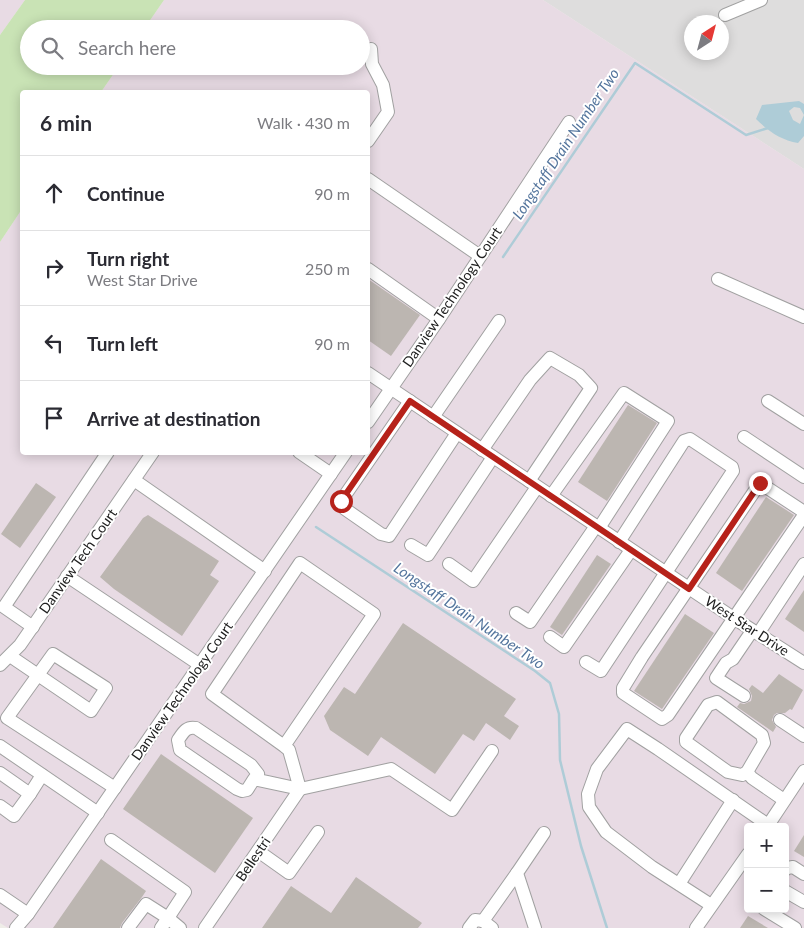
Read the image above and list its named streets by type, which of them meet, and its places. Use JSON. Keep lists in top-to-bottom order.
{
  "streets": {
    "street": [
      "Danview Technology Court",
      "Danview Tech Court",
      "West Star Drive",
      "Bellestri"
    ]
  },
  "crossings": [
    ["Danview Technology Court", "West Star Drive"]
  ],
  "water": ["Longstaff Drain Number Two"],
  "north": "top right",
  "page": {
    "search": "Search here",
    "heading": ["6 min", "Walk · 430 m"],
    "list": [
      ["Continue", "90 m"],
      ["Turn right", "West Star Drive", "250 m"],
      ["Turn left", "90 m"],
      "Arrive at destination"
    ],
    "map_buttons": ["+", "−"]
  }
}
